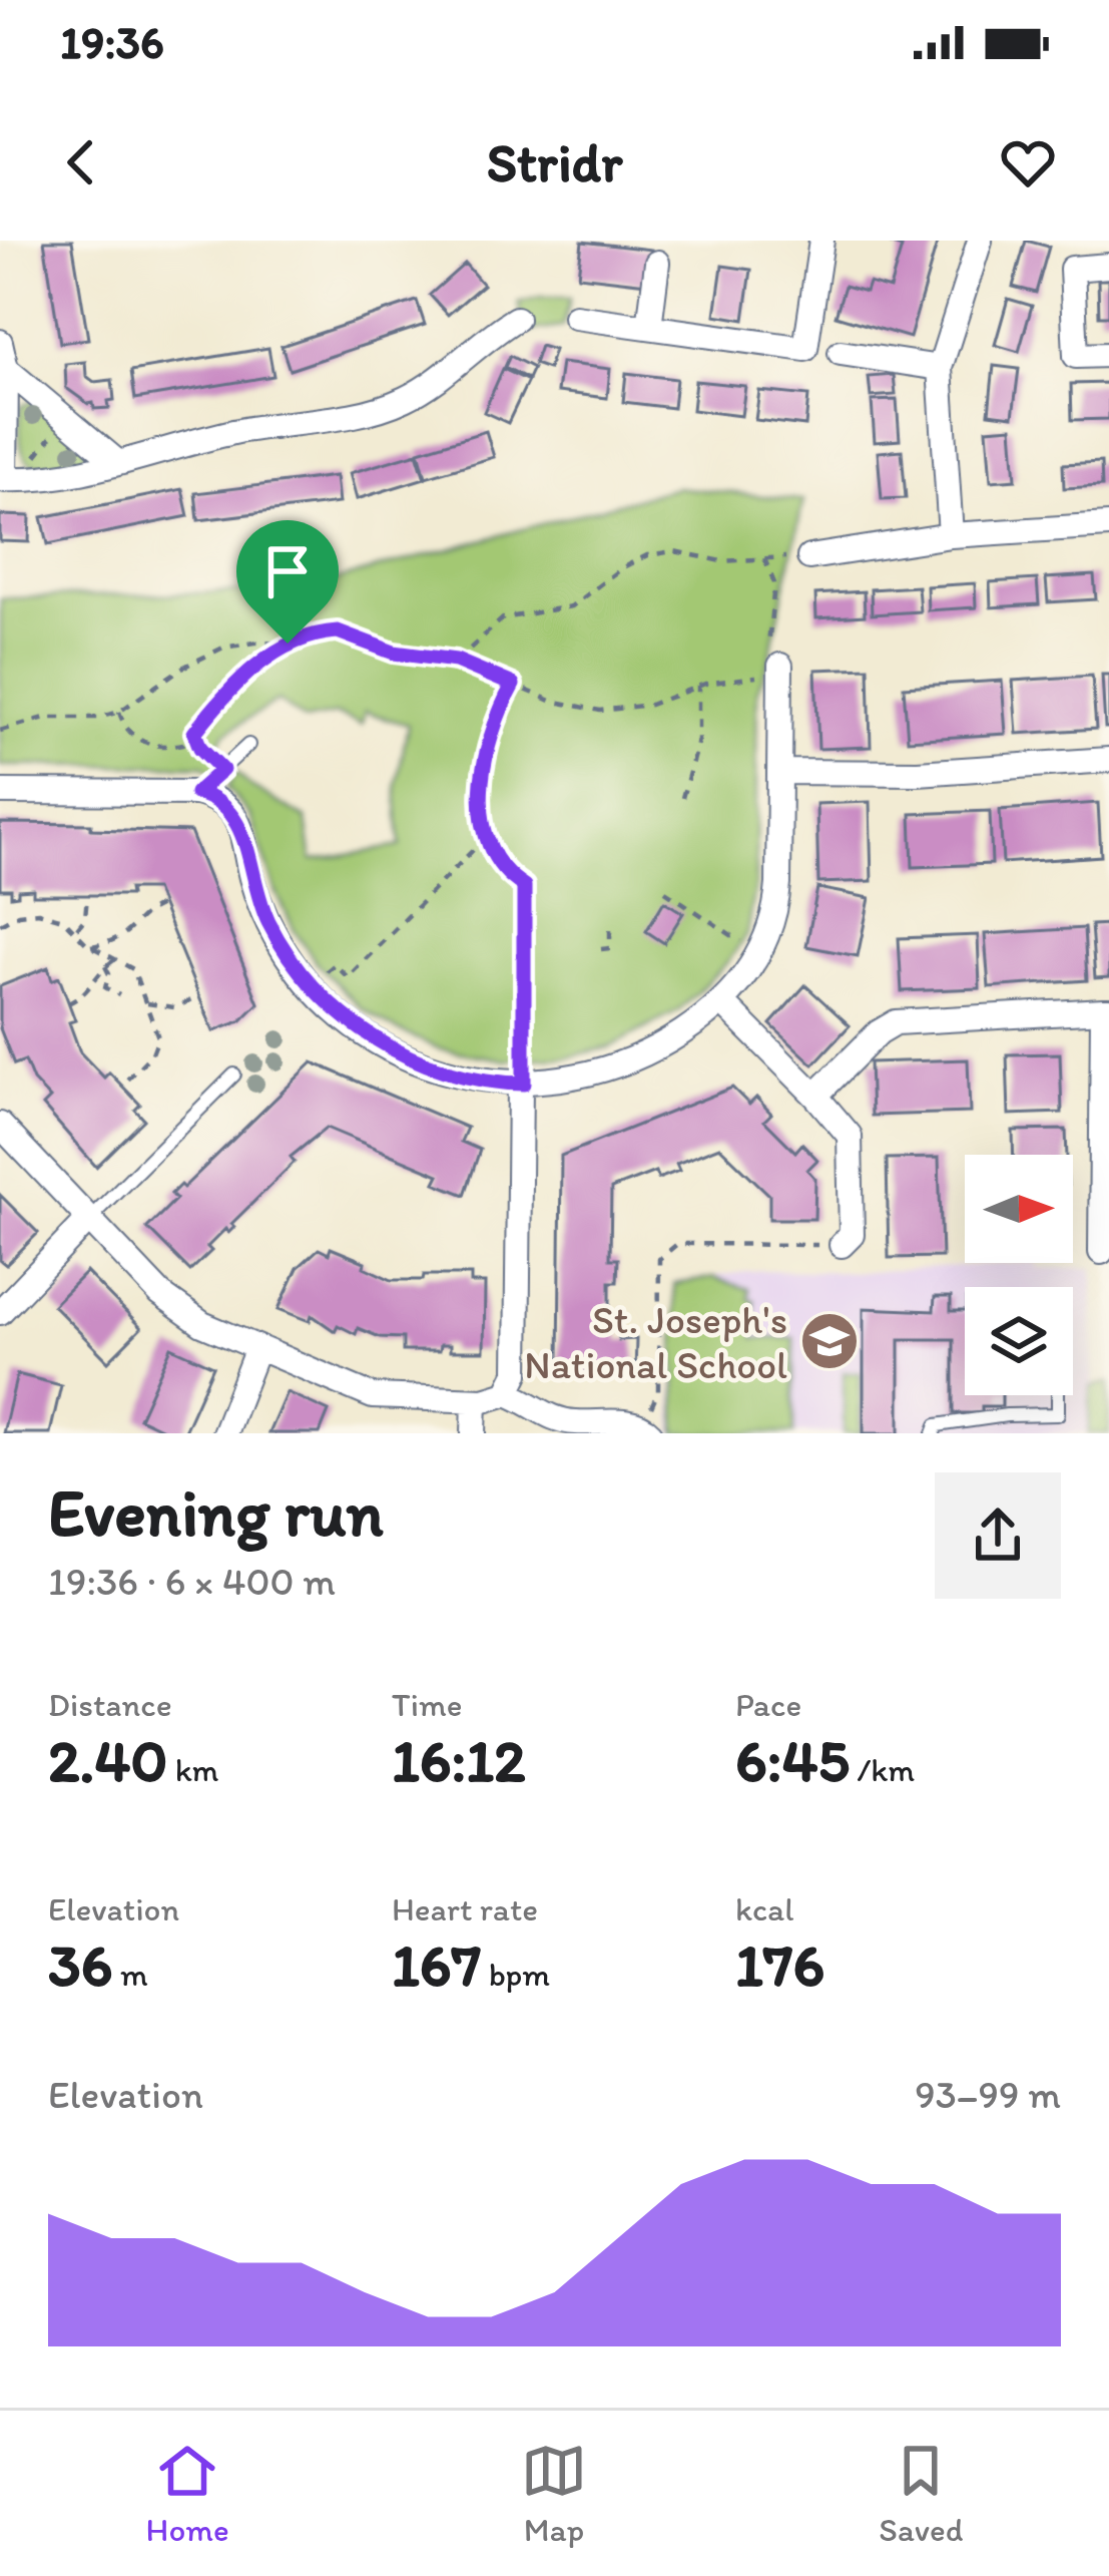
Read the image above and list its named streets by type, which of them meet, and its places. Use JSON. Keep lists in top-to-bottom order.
{
  "places": {
    "school or university": ["St. Joseph's National School"]
  },
  "north": "right",
  "page": {
    "status": "19:36",
    "header": "Stridr",
    "heading": ["Evening run", "19:36 · 6 × 400 m"],
    "stats": [
      ["Distance", "2.40 km"],
      ["Time", "16:12"],
      ["Pace", "6:45 /km"],
      ["Elevation", "36 m"],
      ["Heart rate", "167 bpm"],
      ["kcal", "176"]
    ],
    "chart": ["Elevation", "93–99 m"],
    "tabs": ["Home", "Map", "Saved"]
  }
}
